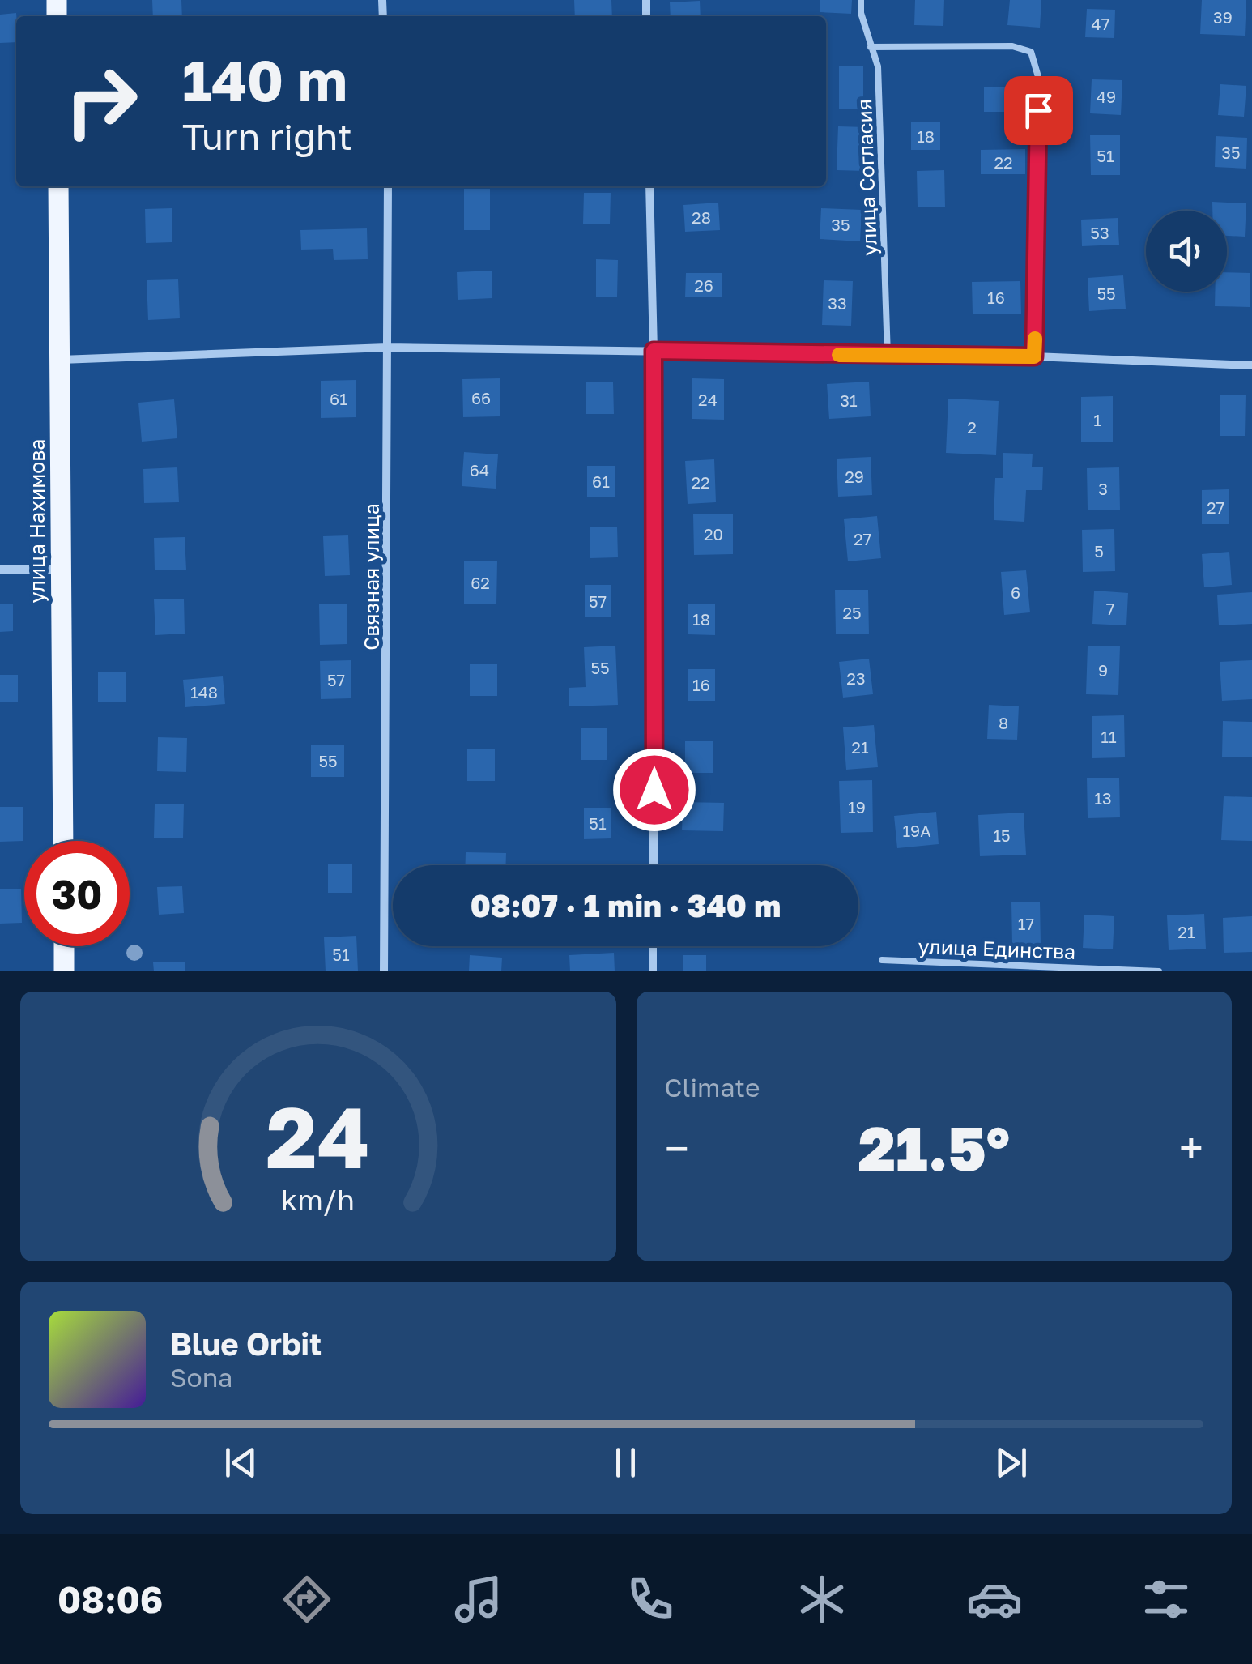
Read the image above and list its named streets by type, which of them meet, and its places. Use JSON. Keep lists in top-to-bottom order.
{
  "streets": {
    "main road": ["улица Нахимова"],
    "street": ["Связная улица"],
    "lane": ["улица Согласия", "улица Единства"]
  },
  "house_numbers": [
    "39",
    "47",
    "49",
    "18",
    "35",
    "51",
    "22",
    "28",
    "35",
    "53",
    "26",
    "55",
    "16",
    "33",
    "66",
    "61",
    "24",
    "31",
    "1",
    "2",
    "64",
    "29",
    "61",
    "22",
    "3",
    "27",
    "20",
    "27",
    "5",
    "62",
    "6",
    "57",
    "7",
    "25",
    "18",
    "55",
    "9",
    "23",
    "57",
    "16",
    "148",
    "8",
    "11",
    "21",
    "55",
    "13",
    "19",
    "51",
    "19А",
    "15",
    "17",
    "21",
    "51"
  ],
  "page": {
    "turn": ["140 m", "Turn right"],
    "limit": "30",
    "trip": "08:07 · 1 min · 340 m",
    "tile": "Climate",
    "heat": ["−", "21.5°", "+"],
    "song": ["Blue Orbit", "Sona"],
    "tabs": "08:06",
    "gauge": ["24", "km/h"]
  }
}
